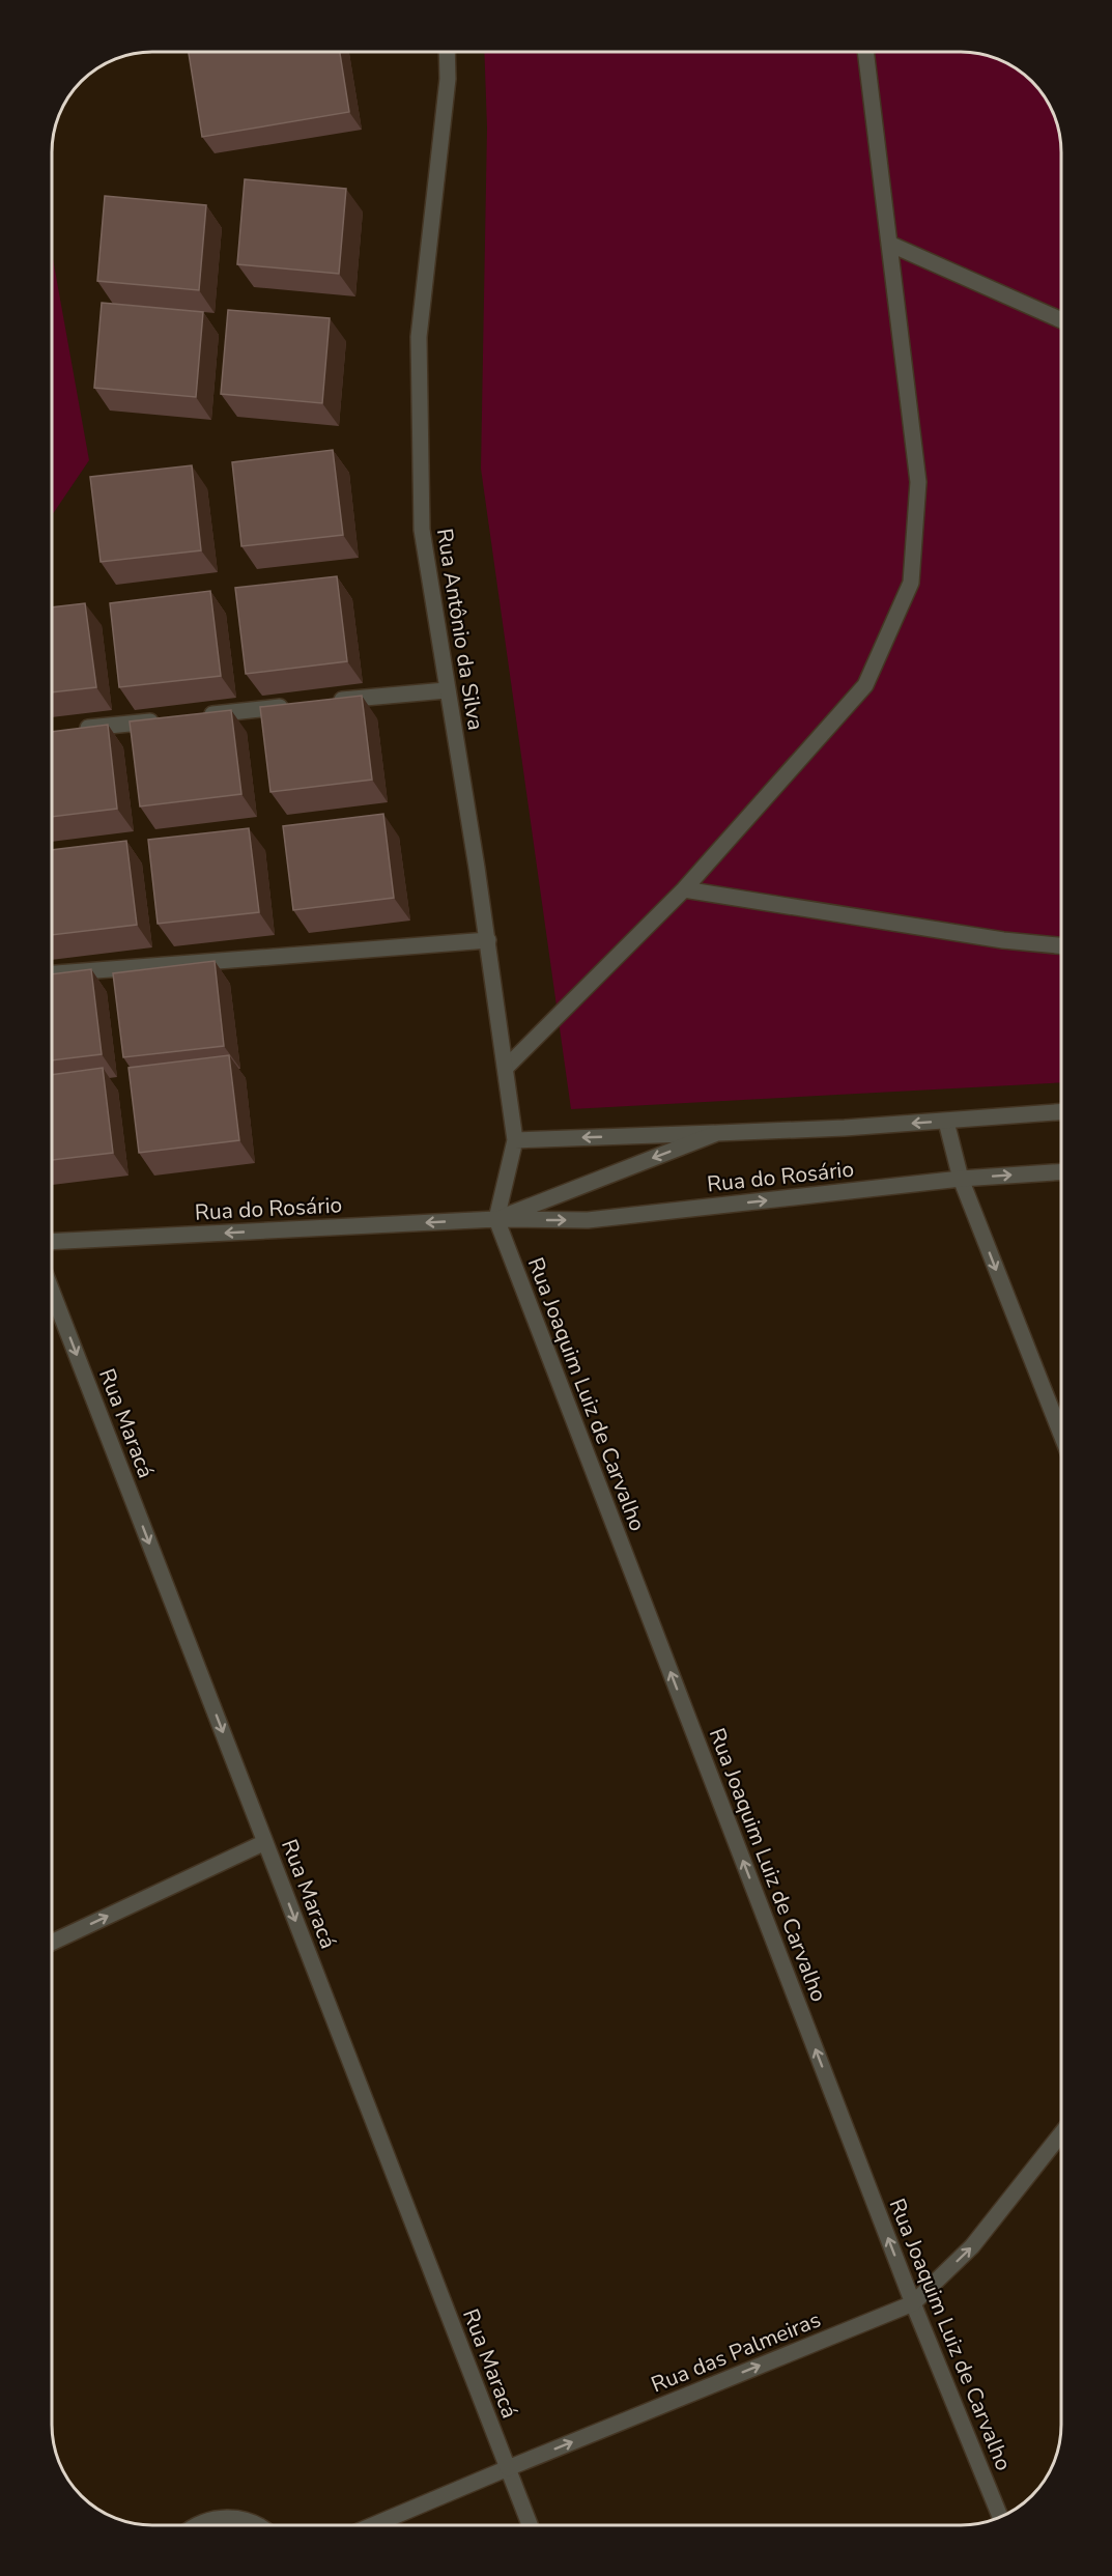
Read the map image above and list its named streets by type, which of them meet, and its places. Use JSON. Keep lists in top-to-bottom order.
{
  "streets": {
    "street": [
      "Rua Antônio da Silva",
      "Rua do Rosário",
      "Rua Joaquim Luiz de Carvalho",
      "Rua Maracá",
      "Rua das Palmeiras"
    ]
  },
  "crossings": [
    ["Rua Antônio da Silva", "Rua do Rosário"],
    ["Rua Antônio da Silva", "Rua Joaquim Luiz de Carvalho"],
    ["Rua do Rosário", "Rua Joaquim Luiz de Carvalho"],
    ["Rua Joaquim Luiz de Carvalho", "Rua das Palmeiras"],
    ["Rua Maracá", "Rua das Palmeiras"]
  ],
  "one_way": ["Rua Joaquim Luiz de Carvalho", "Rua Maracá", "Rua das Palmeiras"]
}
